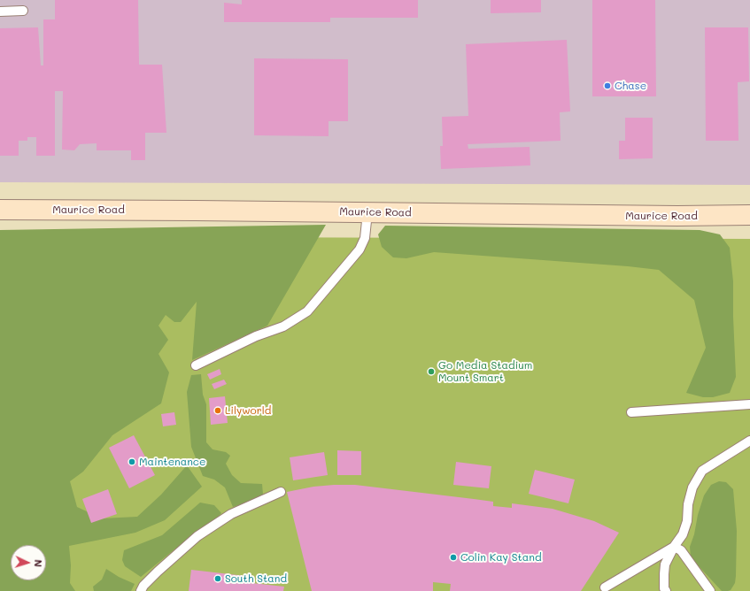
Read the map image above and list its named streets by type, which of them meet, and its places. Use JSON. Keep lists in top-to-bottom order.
{
  "streets": {
    "street": ["Maurice Road"]
  },
  "places": [
    "Chase",
    "Go Media Stadium Mount Smart",
    "Lilyworld",
    "Maintenance",
    "Colin Kay Stand",
    "South Stand"
  ],
  "north": "right"
}
